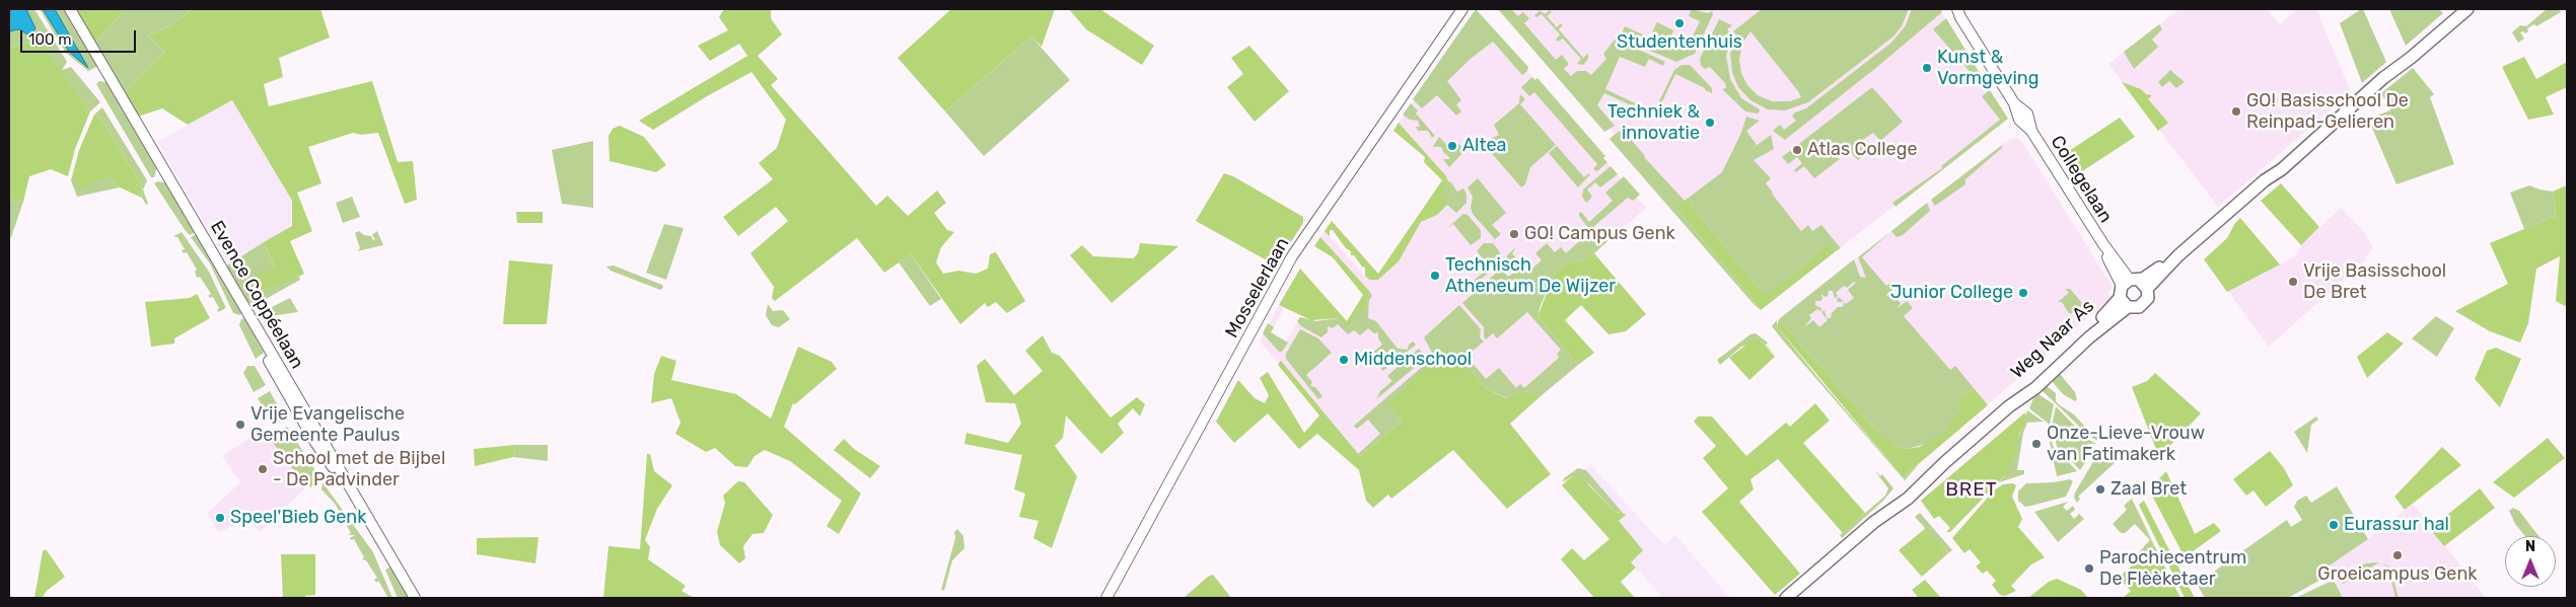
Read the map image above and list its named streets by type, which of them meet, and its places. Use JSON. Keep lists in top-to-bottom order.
{
  "streets": {
    "main road": ["Weg Naar As"],
    "street": ["Collegelaan", "Mosselerlaan", "Evence Coppéelaan"]
  },
  "crossings": [
    ["Collegelaan", "Weg Naar As"]
  ],
  "districts": ["BRET"],
  "places": [
    "Studentenhuis",
    "Kunst & Vormgeving",
    "GO! Basisschool De Reinpad-Gelieren",
    "Techniek & innovatie",
    "Altea",
    "Atlas College",
    "GO! Campus Genk",
    "Technisch Atheneum De Wijzer",
    "Vrije Basisschool De Bret",
    "Junior College",
    "Middenschool",
    "Vrije Evangelische Gemeente Paulus",
    "Onze-Lieve-Vrouw van Fatimakerk",
    "School met de Bijbel - De Padvinder",
    "Zaal Bret",
    "Speel'Bieb Genk",
    "Eurassur hal",
    "Groeicampus Genk",
    "Parochiecentrum De Flèèketaer"
  ],
  "scale_bar": "100 m",
  "north": "top"
}
